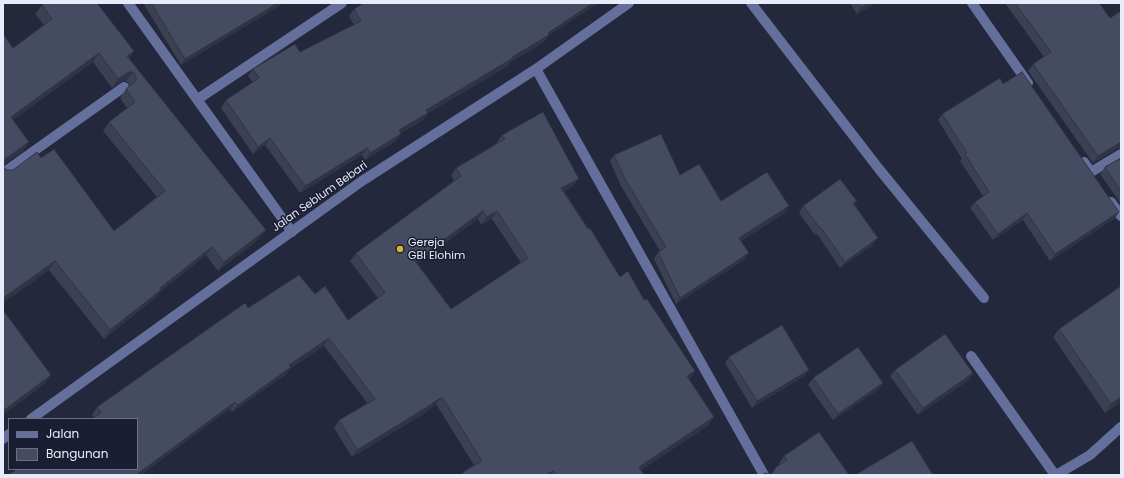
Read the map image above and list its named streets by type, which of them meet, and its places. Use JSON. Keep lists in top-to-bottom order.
{
  "streets": {
    "street": ["Jalan Seblum Bebari"]
  },
  "places": ["Gereja GBI Elohim"],
  "legend": ["Jalan", "Bangunan"]
}
